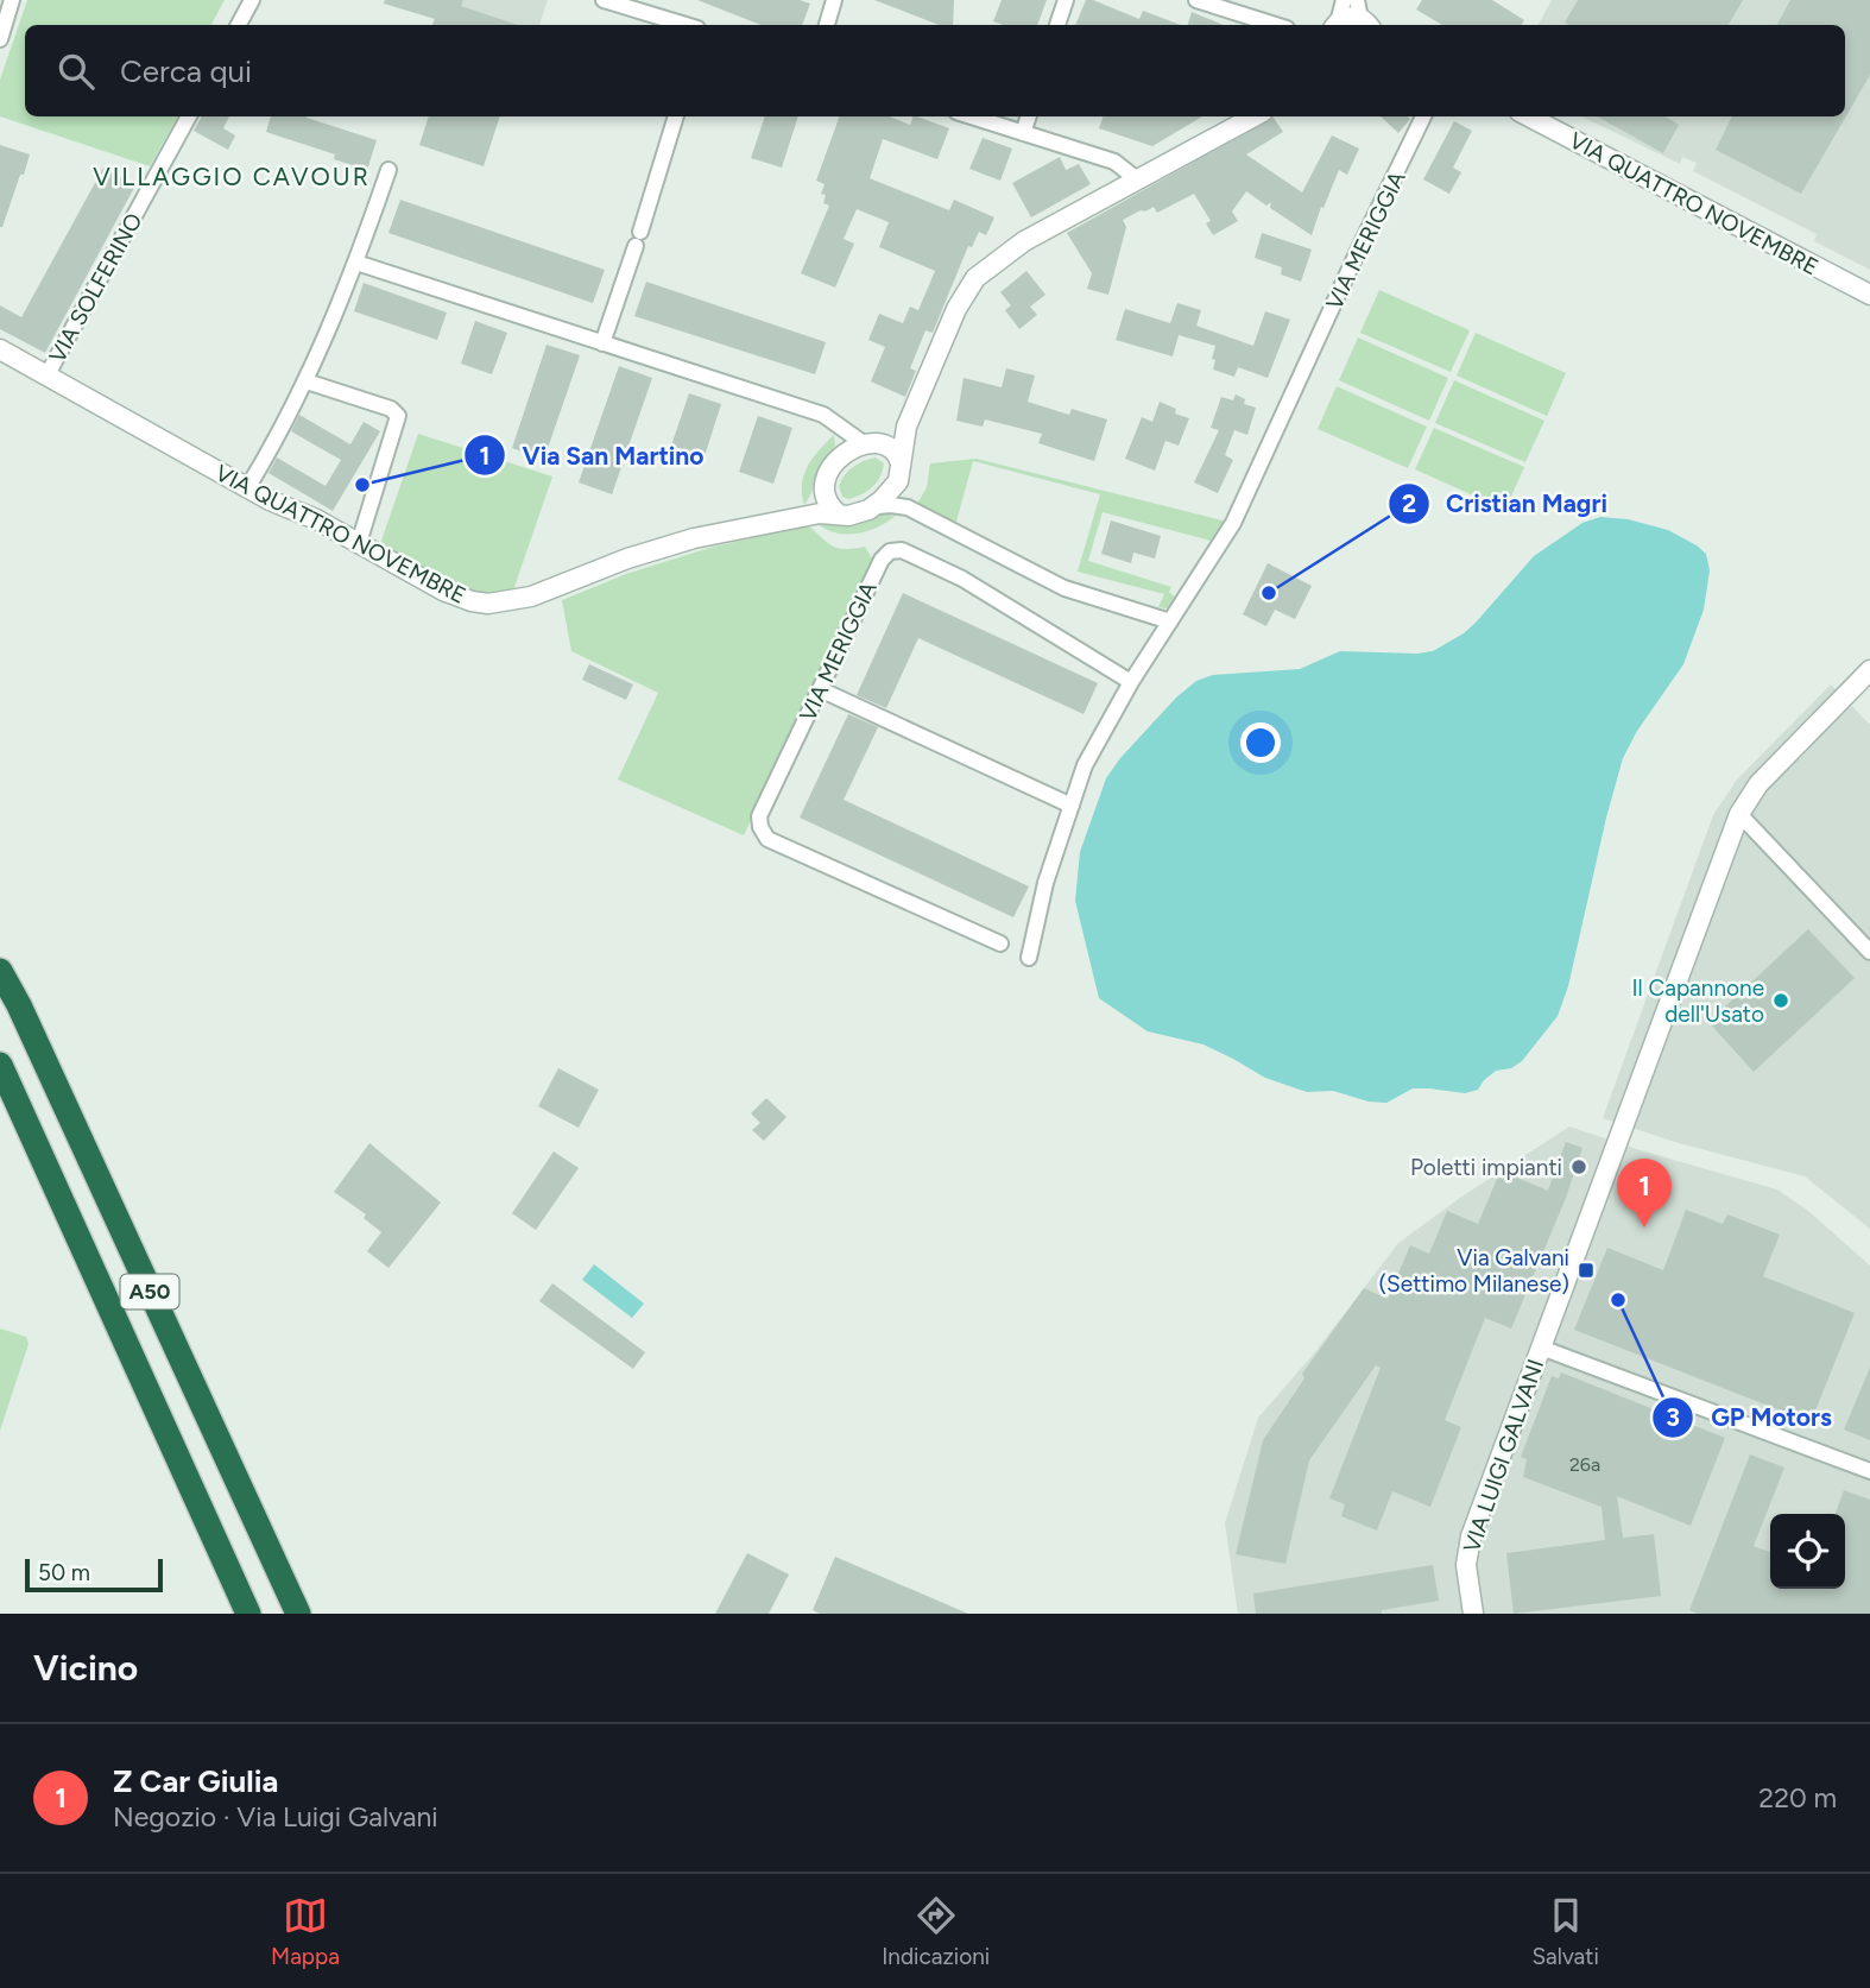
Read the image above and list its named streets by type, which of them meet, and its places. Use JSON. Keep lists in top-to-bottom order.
{
  "streets": {
    "highway": ["A50"],
    "street": [
      "VIA QUATTRO NOVEMBRE",
      "VIA MERIGGIA",
      "VIA SOLFERINO",
      "VIA LUIGI GALVANI"
    ]
  },
  "crossings": [
    ["VIA QUATTRO NOVEMBRE", "VIA SOLFERINO"]
  ],
  "districts": ["VILLAGGIO CAVOUR"],
  "places": {
    "other": [
      "Via San Martino",
      "Cristian Magri",
      "Il Capannone dell'Usato",
      "Poletti impianti",
      "GP Motors"
    ],
    "transit": ["Via Galvani (Settimo Milanese)"]
  },
  "house_numbers": ["26a"],
  "scale_bar": "50 m",
  "page": {
    "search": "Cerca qui",
    "pins": "1",
    "scale": "50 m",
    "heading": "Vicino",
    "list": [
      {
        "mark": "1",
        "name": "Z Car Giulia",
        "note": "Negozio · Via Luigi Galvani",
        "value": "220 m"
      }
    ],
    "nav": ["Mappa", "Indicazioni", "Salvati"]
  }
}
